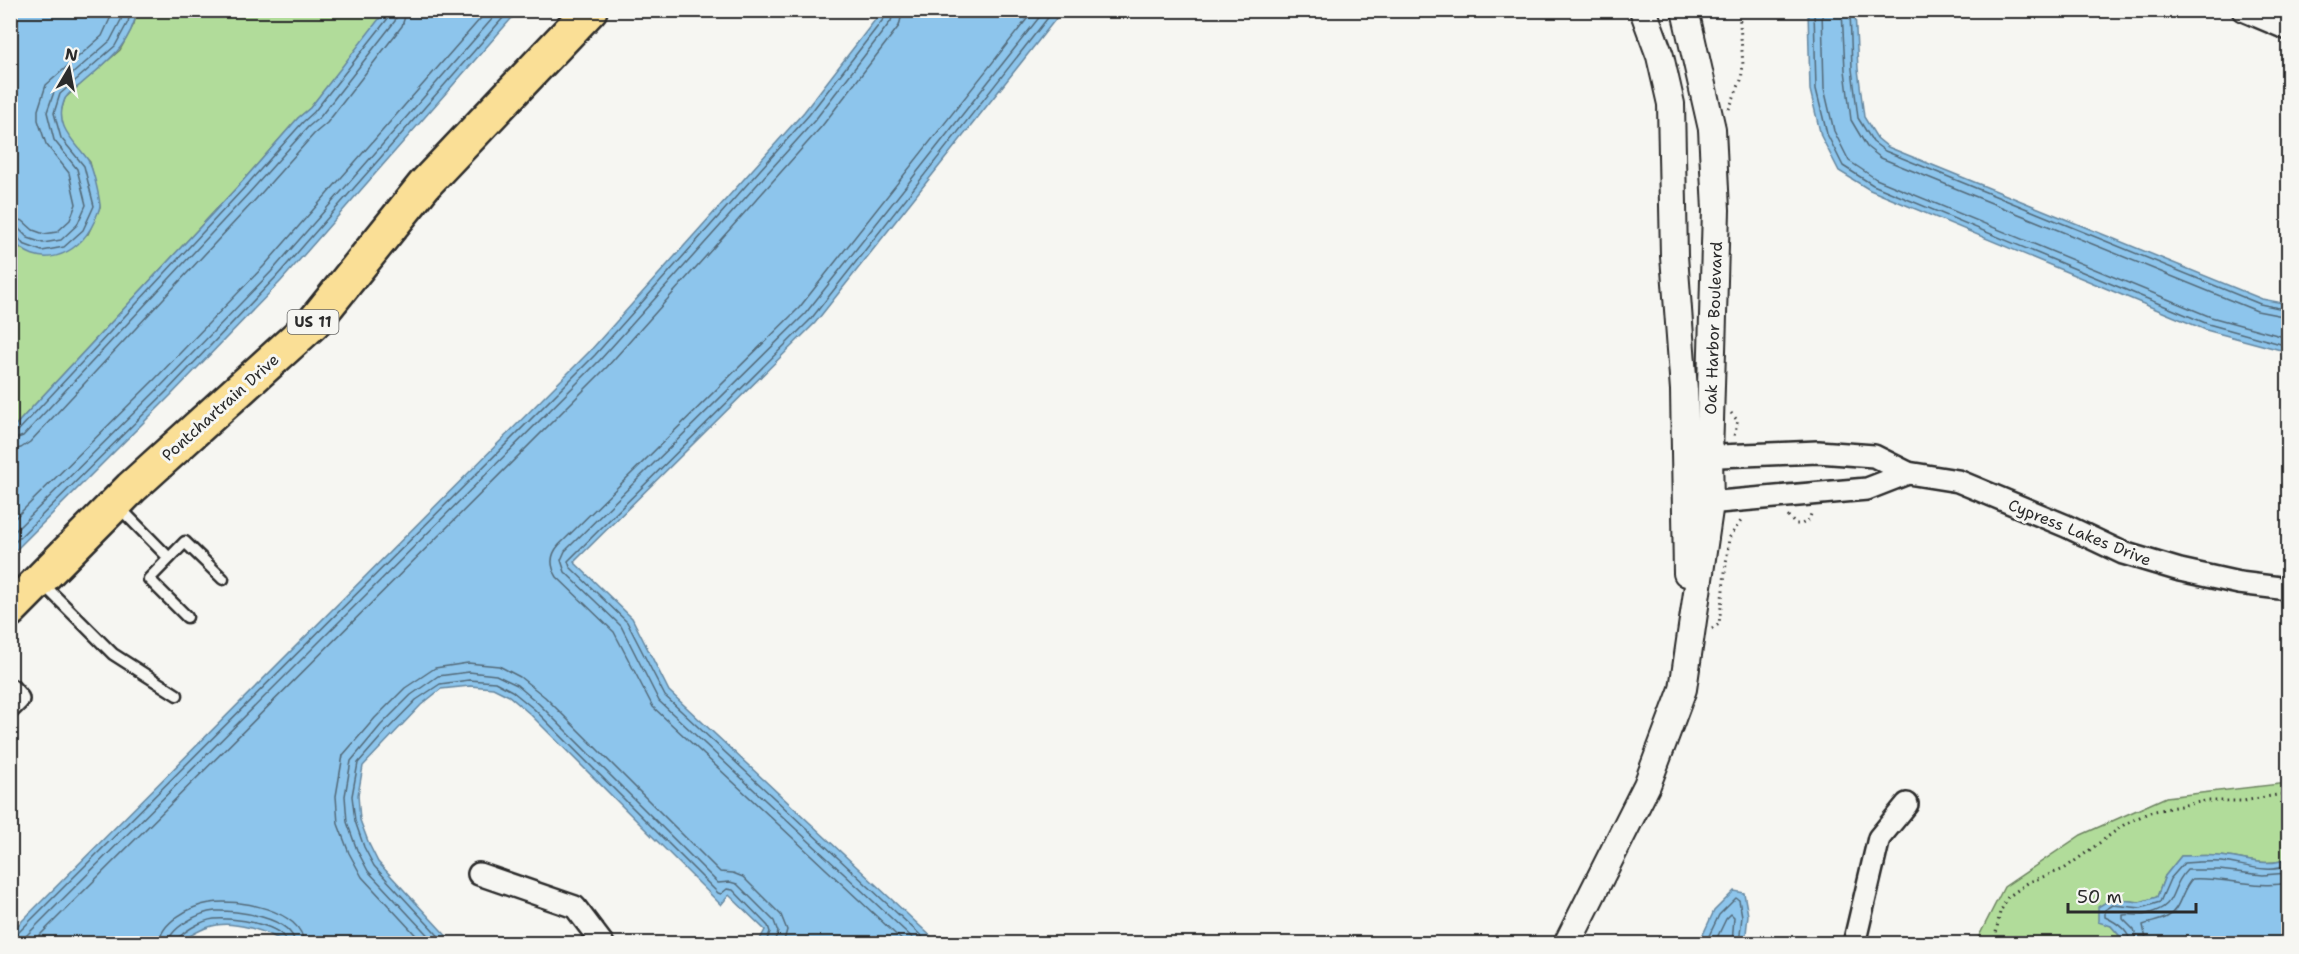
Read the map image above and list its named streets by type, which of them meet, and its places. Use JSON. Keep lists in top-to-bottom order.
{
  "streets": {
    "main road": ["US 11", "Pontchartrain Drive"],
    "street": ["Oak Harbor Boulevard", "Cypress Lakes Drive"]
  },
  "crossings": [
    ["Oak Harbor Boulevard", "Cypress Lakes Drive"]
  ],
  "scale_bar": "50 m",
  "north": "top"
}
